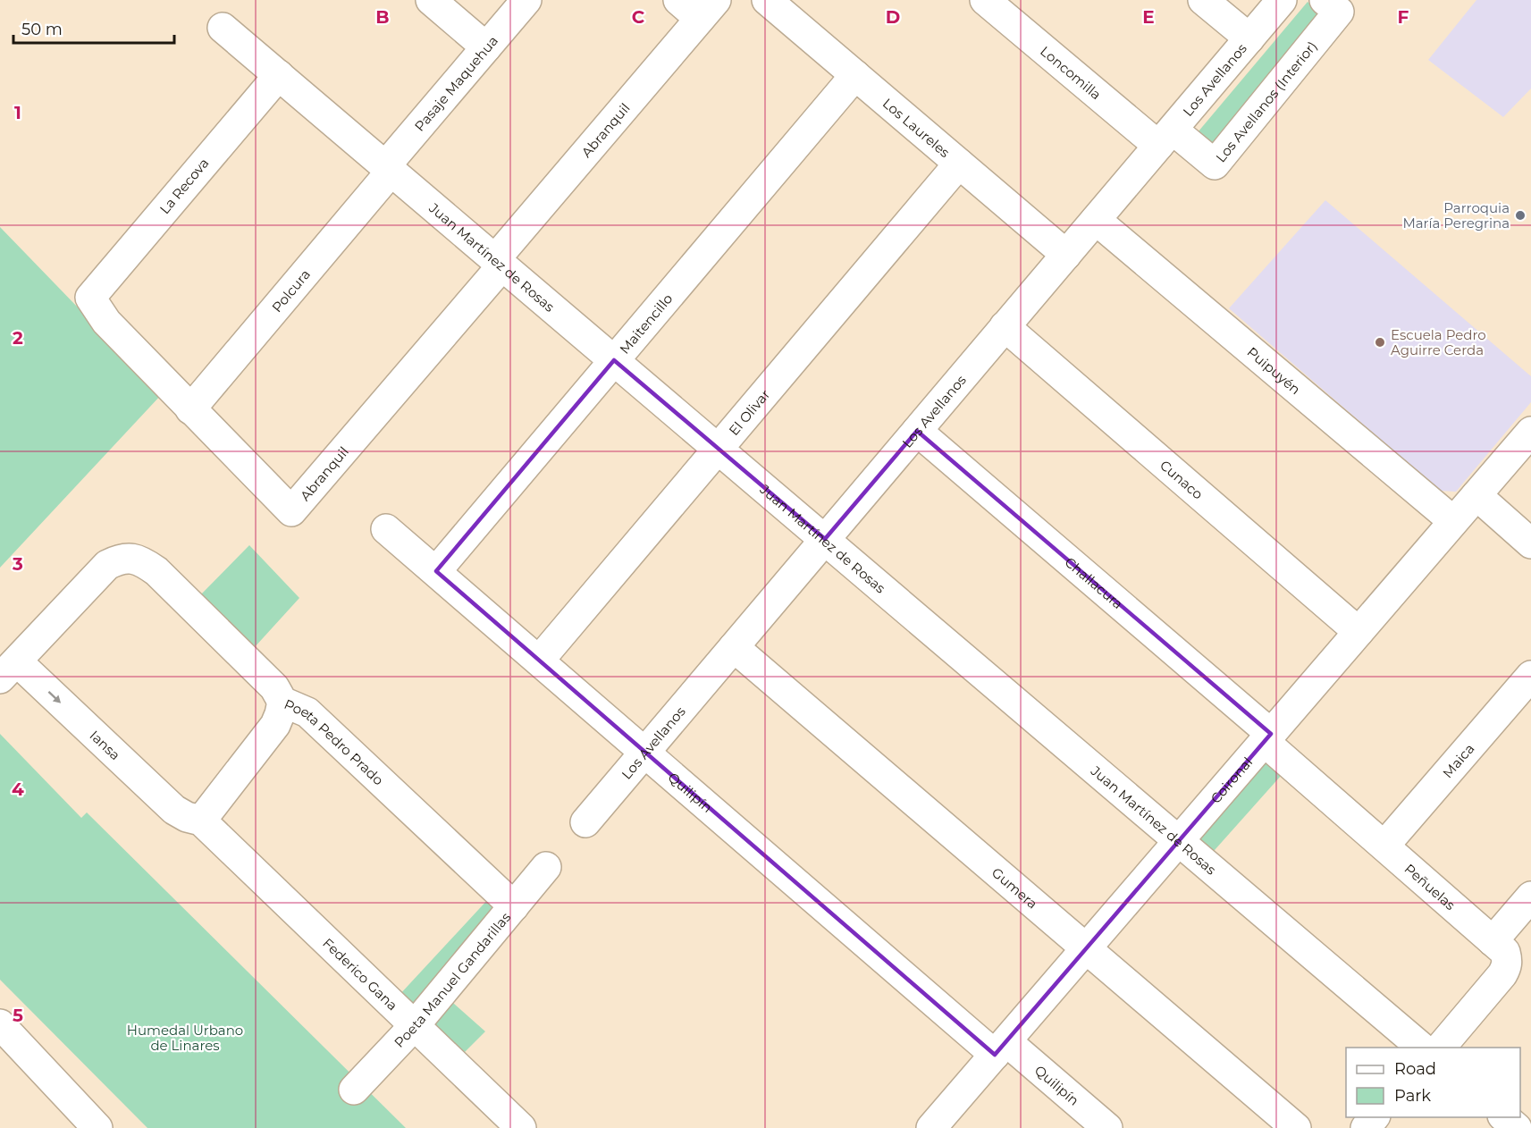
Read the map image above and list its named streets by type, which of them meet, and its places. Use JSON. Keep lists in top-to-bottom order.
{
  "streets": {
    "street": [
      "Loncomilla",
      "Los Avellanos",
      "Pasaje Maquehua",
      "Los Avellanos (Interior)",
      "Los Laureles",
      "Abranquil",
      "La Recova",
      "Juan Martínez de Rosas",
      "Polcura",
      "Maitencillo",
      "Puipuyén",
      "El Olivar",
      "Cunaco",
      "Challacura",
      "Poeta Pedro Prado",
      "Iansa",
      "Maica",
      "Coironal",
      "Quilipín",
      "Peñuelas",
      "Gumera",
      "Federico Gana",
      "Poeta Manuel Gandarillas"
    ]
  },
  "crossings": [
    ["Loncomilla", "Los Avellanos"],
    ["Loncomilla", "Los Avellanos (Interior)"],
    ["Los Avellanos", "Los Avellanos (Interior)"],
    ["Los Avellanos", "Los Laureles"],
    ["Los Avellanos", "Juan Martínez de Rosas"],
    ["Los Avellanos", "Puipuyén"],
    ["Los Avellanos", "Cunaco"],
    ["Los Avellanos", "Challacura"],
    ["Los Avellanos", "Quilipín"],
    ["Los Avellanos", "Gumera"],
    ["Pasaje Maquehua", "Juan Martínez de Rosas"],
    ["Pasaje Maquehua", "Polcura"],
    ["Los Laureles", "Maitencillo"],
    ["Los Laureles", "El Olivar"],
    ["Abranquil", "La Recova"],
    ["Abranquil", "Juan Martínez de Rosas"],
    ["Abranquil", "Polcura"],
    ["La Recova", "Juan Martínez de Rosas"],
    ["La Recova", "Polcura"],
    ["Juan Martínez de Rosas", "Polcura"],
    ["Juan Martínez de Rosas", "Maitencillo"],
    ["Juan Martínez de Rosas", "El Olivar"],
    ["Juan Martínez de Rosas", "Coironal"],
    ["Maitencillo", "Quilipín"],
    ["Puipuyén", "Coironal"],
    ["El Olivar", "Quilipín"],
    ["Cunaco", "Coironal"],
    ["Challacura", "Coironal"],
    ["Challacura", "Peñuelas"],
    ["Poeta Pedro Prado", "Iansa"],
    ["Poeta Pedro Prado", "Poeta Manuel Gandarillas"],
    ["Iansa", "Federico Gana"],
    ["Maica", "Peñuelas"],
    ["Coironal", "Quilipín"],
    ["Coironal", "Peñuelas"],
    ["Coironal", "Gumera"],
    ["Federico Gana", "Poeta Manuel Gandarillas"]
  ],
  "one_way": ["Iansa"],
  "parks": ["Humedal Urbano de Linares"],
  "places": ["Parroquia María Peregrina", "Escuela Pedro Aguirre Cerda"],
  "legend": ["Road", "Park"],
  "scale_bar": "50 m",
  "grid": {
    "columns": [
      "B",
      "C",
      "D",
      "E",
      "F"
    ],
    "rows": [
      "1",
      "2",
      "3",
      "4",
      "5"
    ]
  }
}
